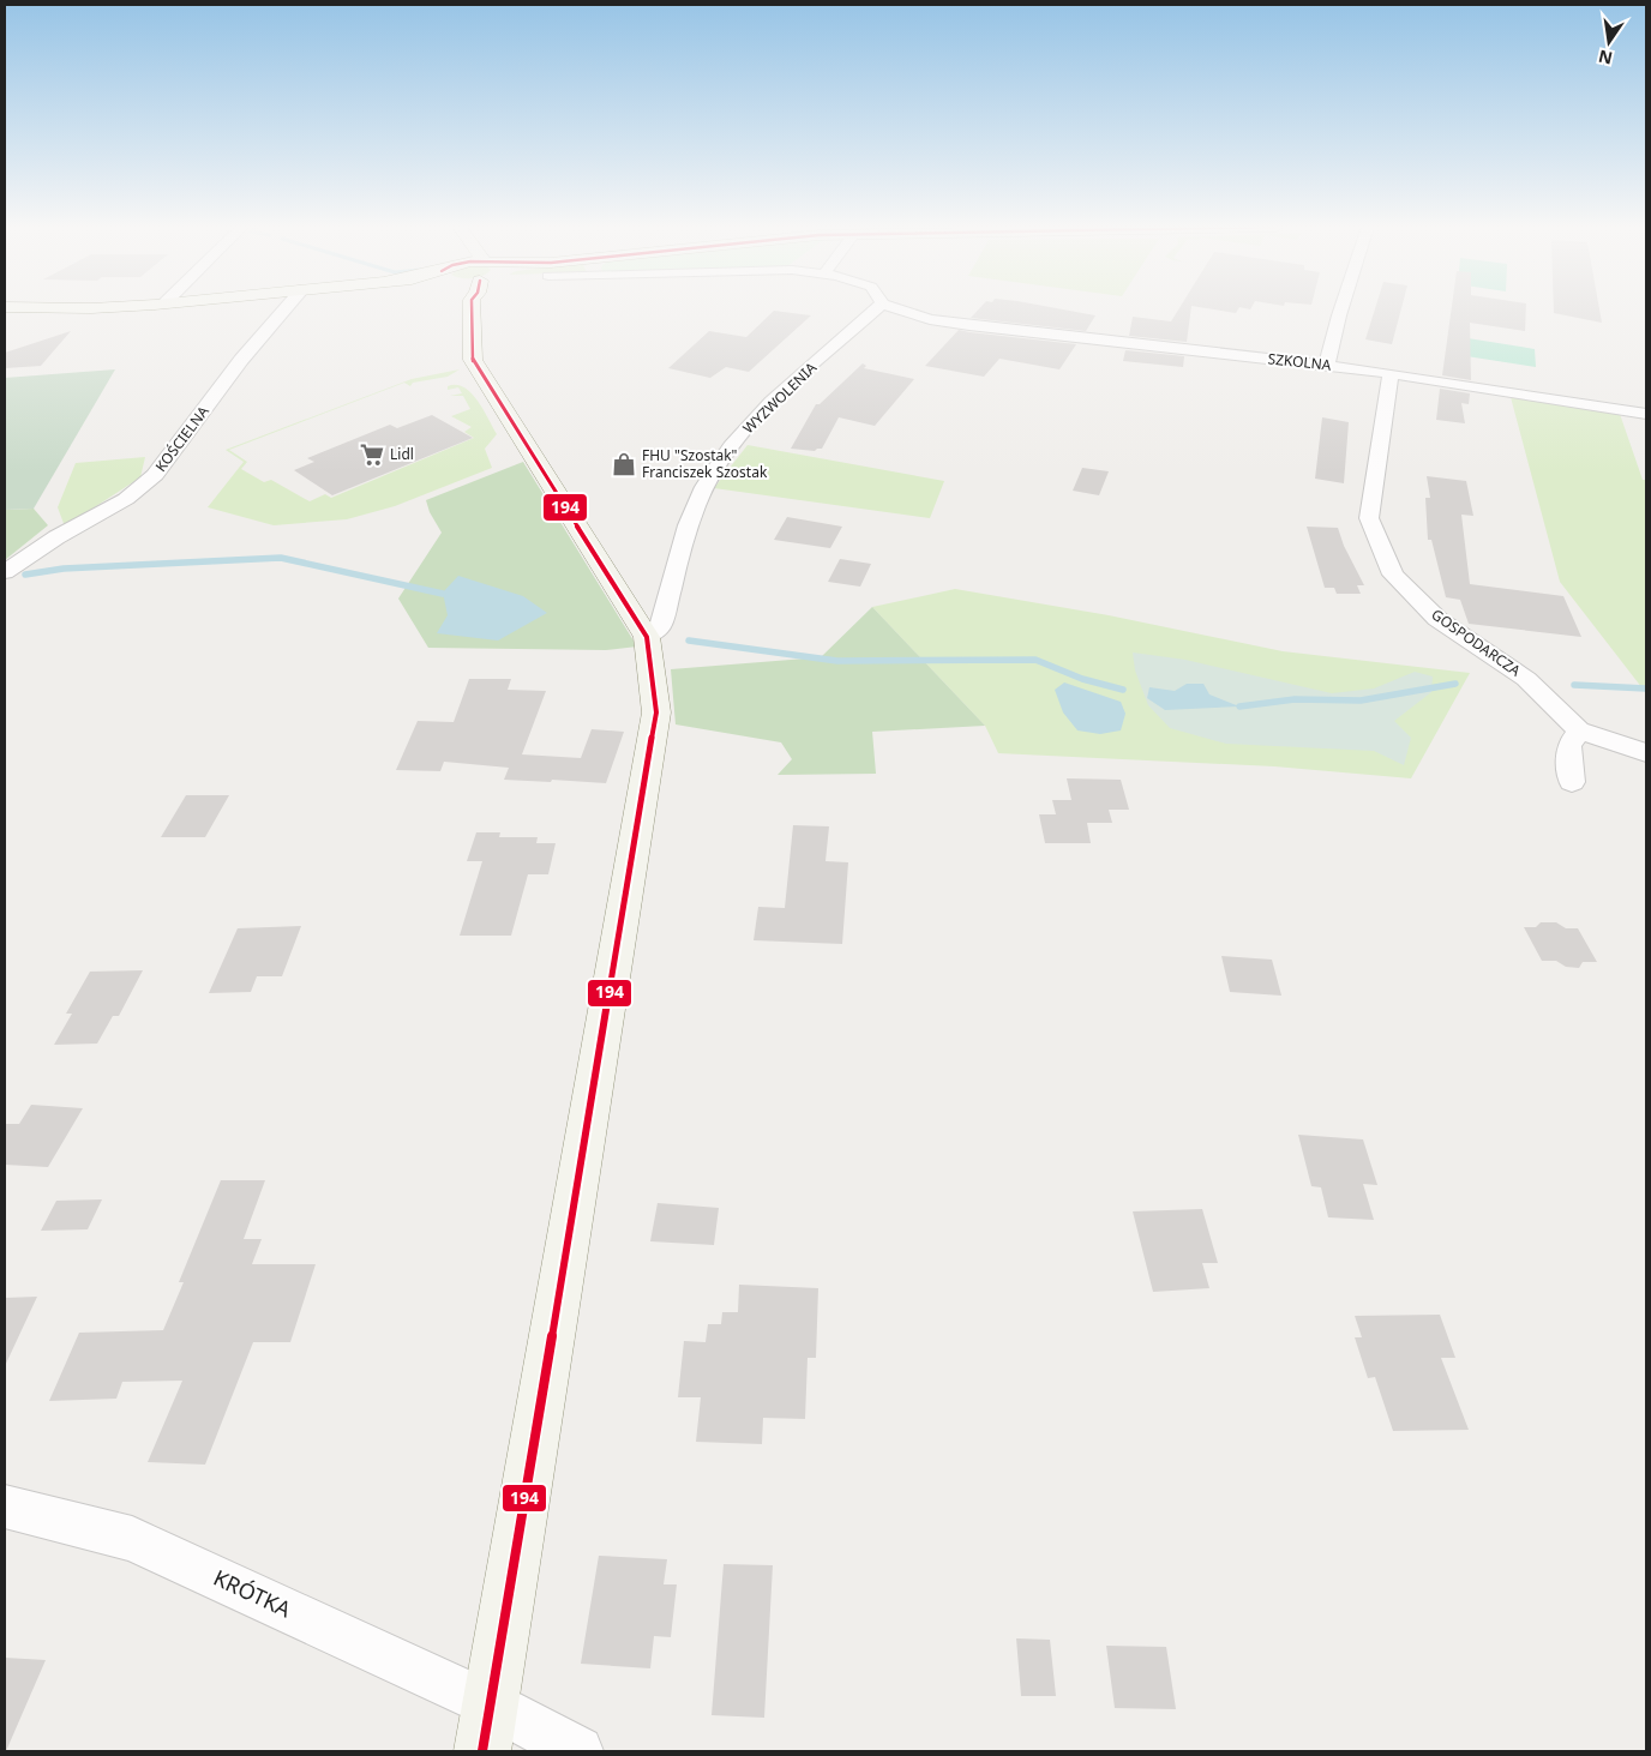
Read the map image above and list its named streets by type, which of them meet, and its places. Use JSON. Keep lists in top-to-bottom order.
{
  "streets": {
    "street": [
      "SZKOLNA",
      "WYZWOLENIA",
      "KOŚCIELNA",
      "GOSPODARCZA",
      "KRÓTKA"
    ]
  },
  "crossings": [
    ["SZKOLNA", "GOSPODARCZA"]
  ],
  "places": {
    "supermarket": ["Lidl"],
    "shop": ["FHU \"Szostak\" Franciszek Szostak"]
  },
  "lines": ["transit line 194"],
  "north": "bottom"
}
